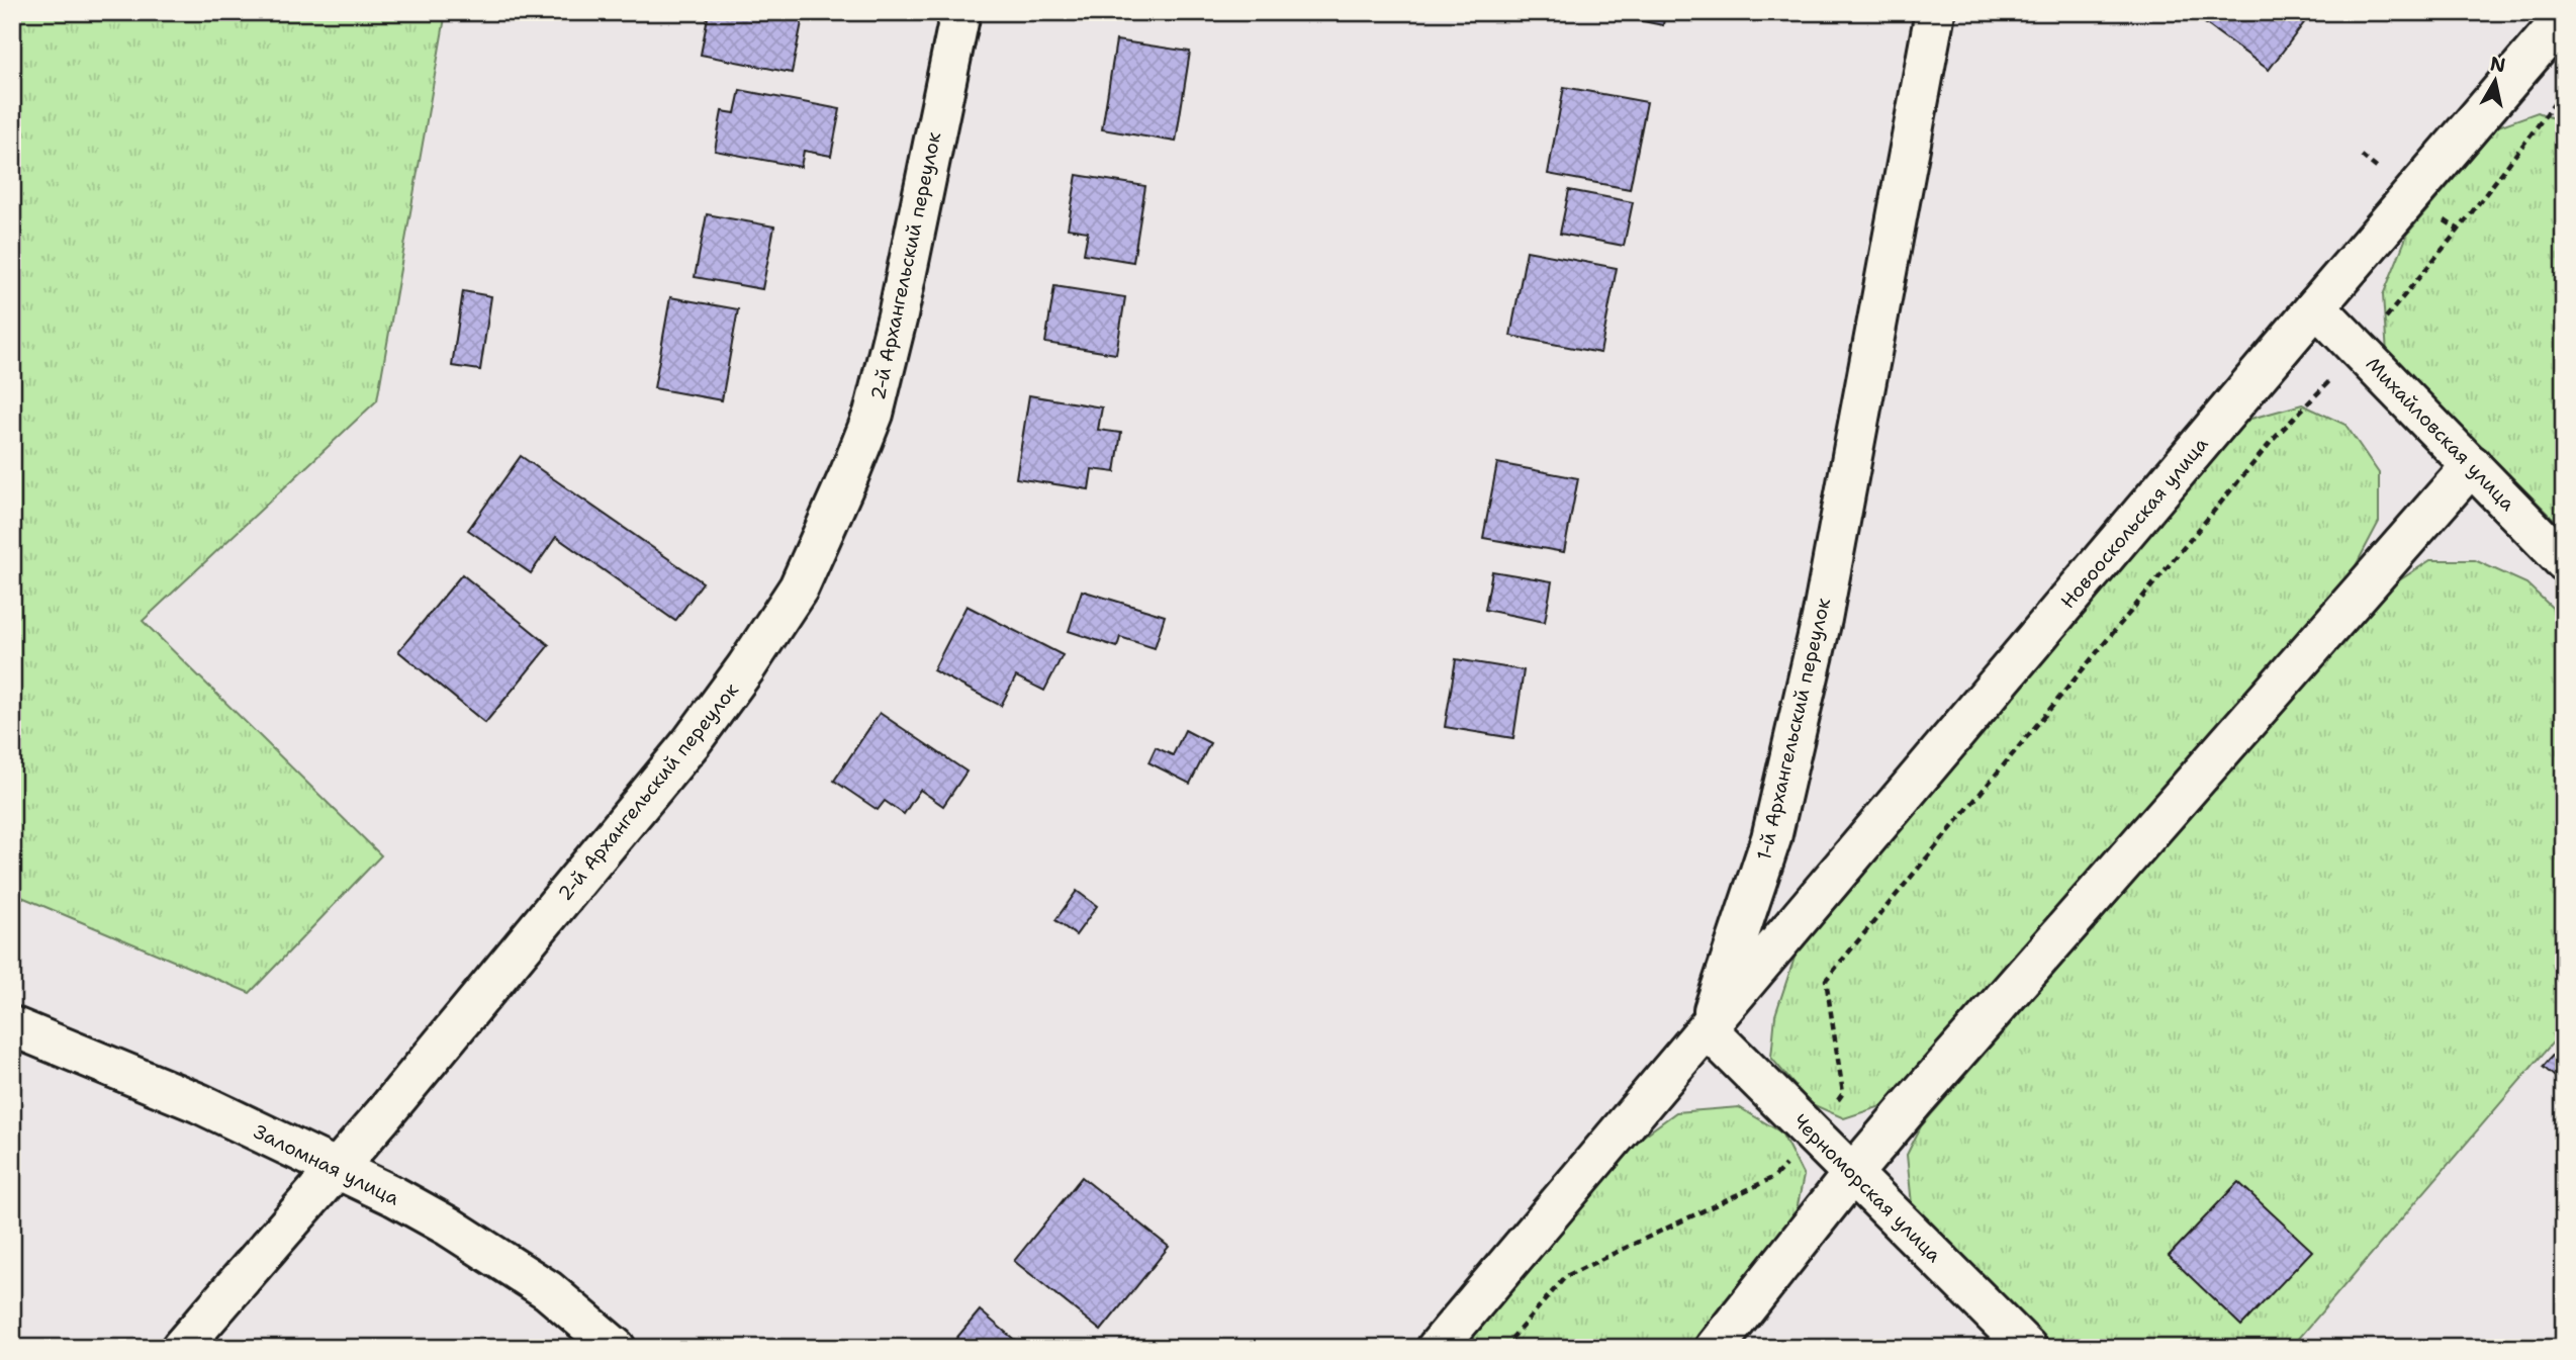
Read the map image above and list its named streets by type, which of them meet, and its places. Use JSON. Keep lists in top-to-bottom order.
{
  "streets": {
    "street": [
      "2-й Архангельский переулок",
      "Михайловская улица",
      "Новооскольская улица",
      "1-й Архангельский переулок",
      "Заломная улица",
      "Черноморская улица"
    ]
  },
  "crossings": [
    ["2-й Архангельский переулок", "Заломная улица"],
    ["Михайловская улица", "Новооскольская улица"],
    ["Новооскольская улица", "1-й Архангельский переулок"],
    ["Новооскольская улица", "Черноморская улица"],
    ["1-й Архангельский переулок", "Черноморская улица"]
  ],
  "north": "top"
}
